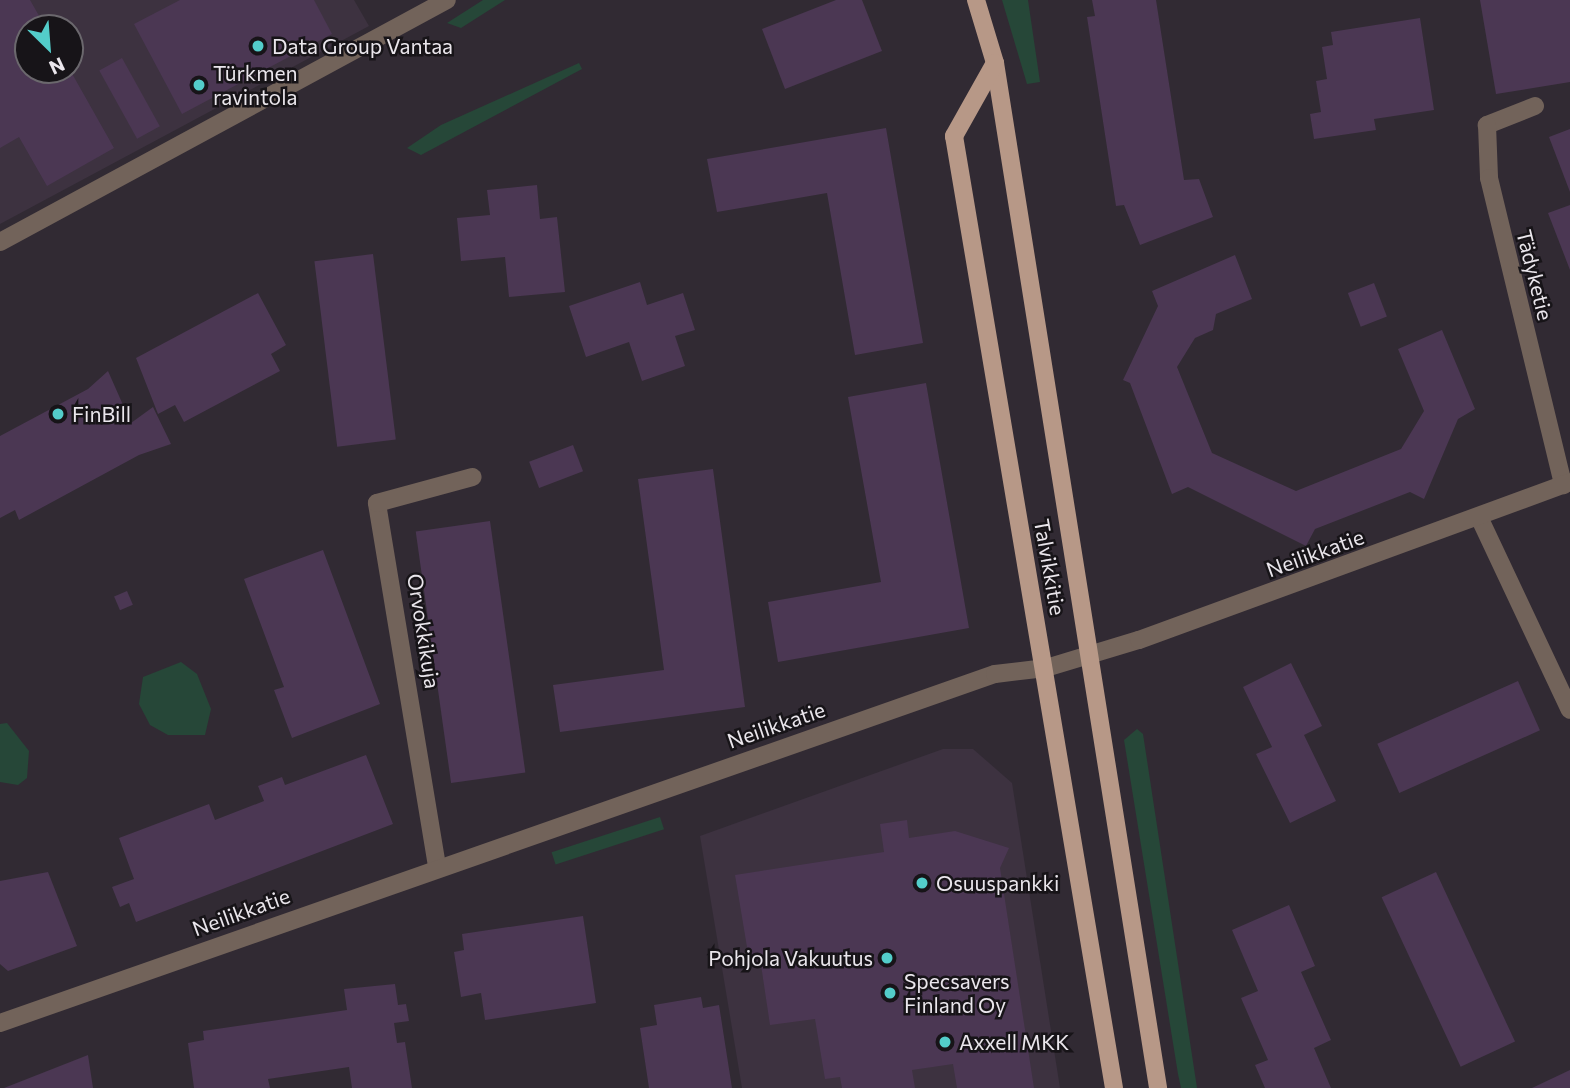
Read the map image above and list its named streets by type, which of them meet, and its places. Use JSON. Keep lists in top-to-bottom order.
{
  "streets": {
    "main road": ["Talvikkitie"],
    "street": ["Tädyketie", "Neilikkatie", "Orvokkikuja"]
  },
  "crossings": [
    ["Tädyketie", "Neilikkatie"],
    ["Neilikkatie", "Talvikkitie"],
    ["Neilikkatie", "Orvokkikuja"]
  ],
  "places": [
    "Data Group Vantaa",
    "Türkmen ravintola",
    "FinBill",
    "Osuuspankki",
    "Pohjola Vakuutus",
    "Specsavers Finland Oy",
    "Axxell MKK"
  ],
  "north": "bottom right"
}
